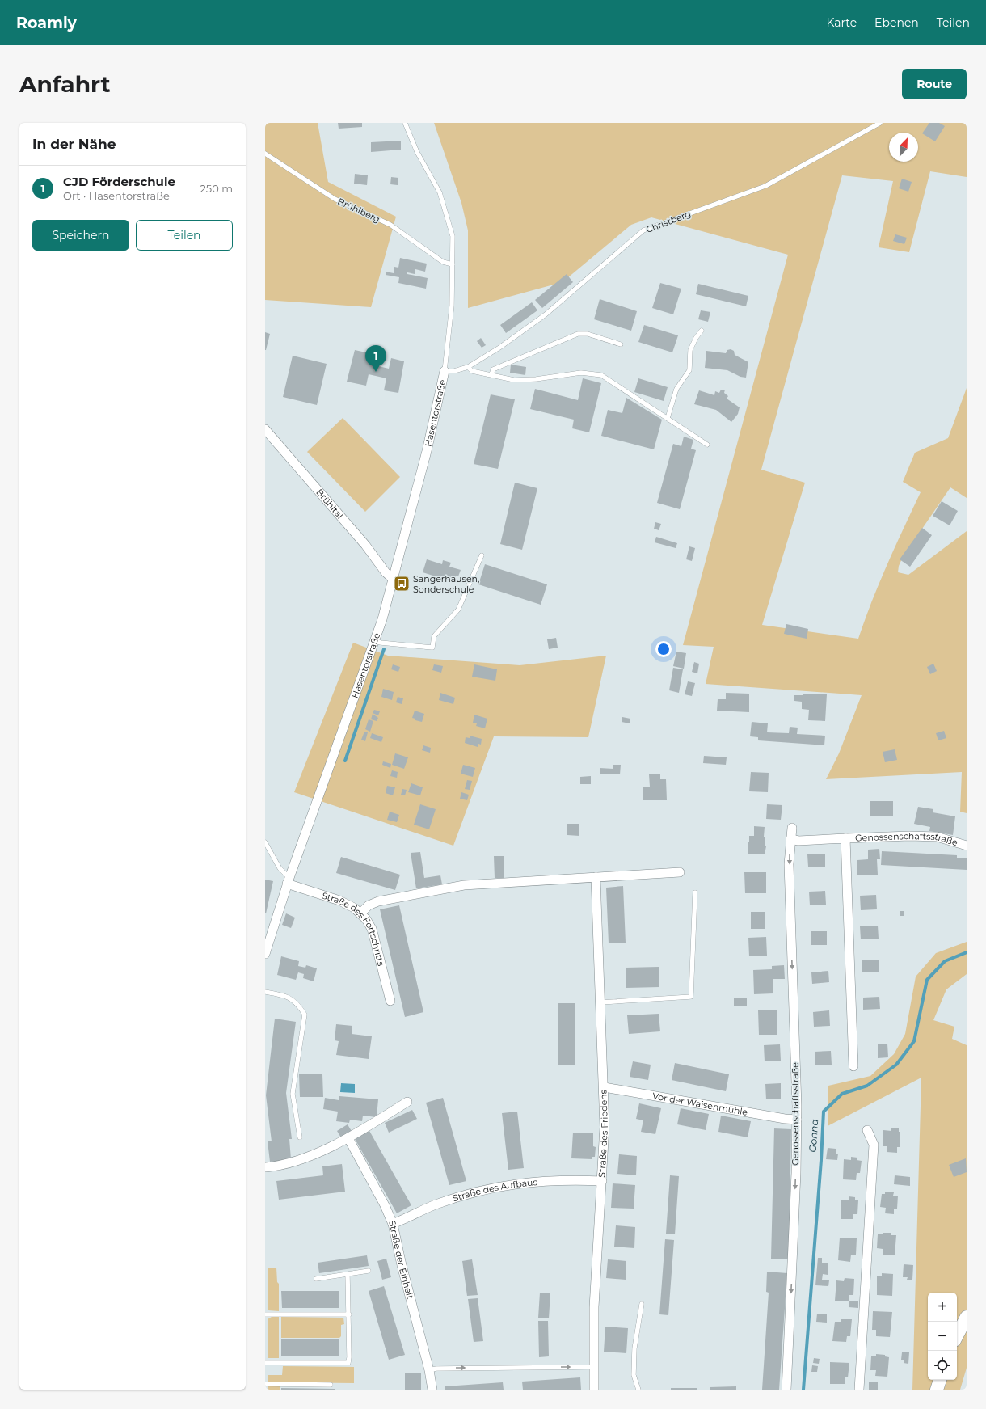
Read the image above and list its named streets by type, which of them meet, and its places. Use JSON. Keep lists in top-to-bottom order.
{
  "streets": {
    "street": [
      "Hasentorstraße",
      "Brühltal",
      "Genossenschaftsstraße",
      "Straße des Fortschritts",
      "Vor der Waisenmühle",
      "Straße des Friedens",
      "Straße des Aufbaus",
      "Straße der Einheit"
    ],
    "lane": ["Brühlberg", "Christberg"]
  },
  "crossings": [
    ["Christberg", "Hasentorstraße"],
    ["Hasentorstraße", "Brühltal"],
    ["Hasentorstraße", "Straße des Fortschritts"],
    ["Genossenschaftsstraße", "Vor der Waisenmühle"],
    ["Vor der Waisenmühle", "Straße des Friedens"],
    ["Straße des Friedens", "Straße des Aufbaus"],
    ["Straße des Aufbaus", "Straße der Einheit"]
  ],
  "water": ["Gonna"],
  "places": {
    "bus stop": ["Sangerhausen, Sonderschule"]
  },
  "north": "top right",
  "page": {
    "header": "Roamly",
    "nav": ["Karte", "Ebenen", "Teilen"],
    "buttons": [
      "Route",
      ["Speichern", "Teilen"]
    ],
    "title": "Anfahrt",
    "heading": "In der Nähe",
    "list": [
      {
        "mark": "1",
        "name": "CJD Förderschule",
        "note": "Ort · Hasentorstraße",
        "value": "250 m"
      }
    ],
    "pins": "1",
    "map_buttons": ["+", "−"]
  }
}
